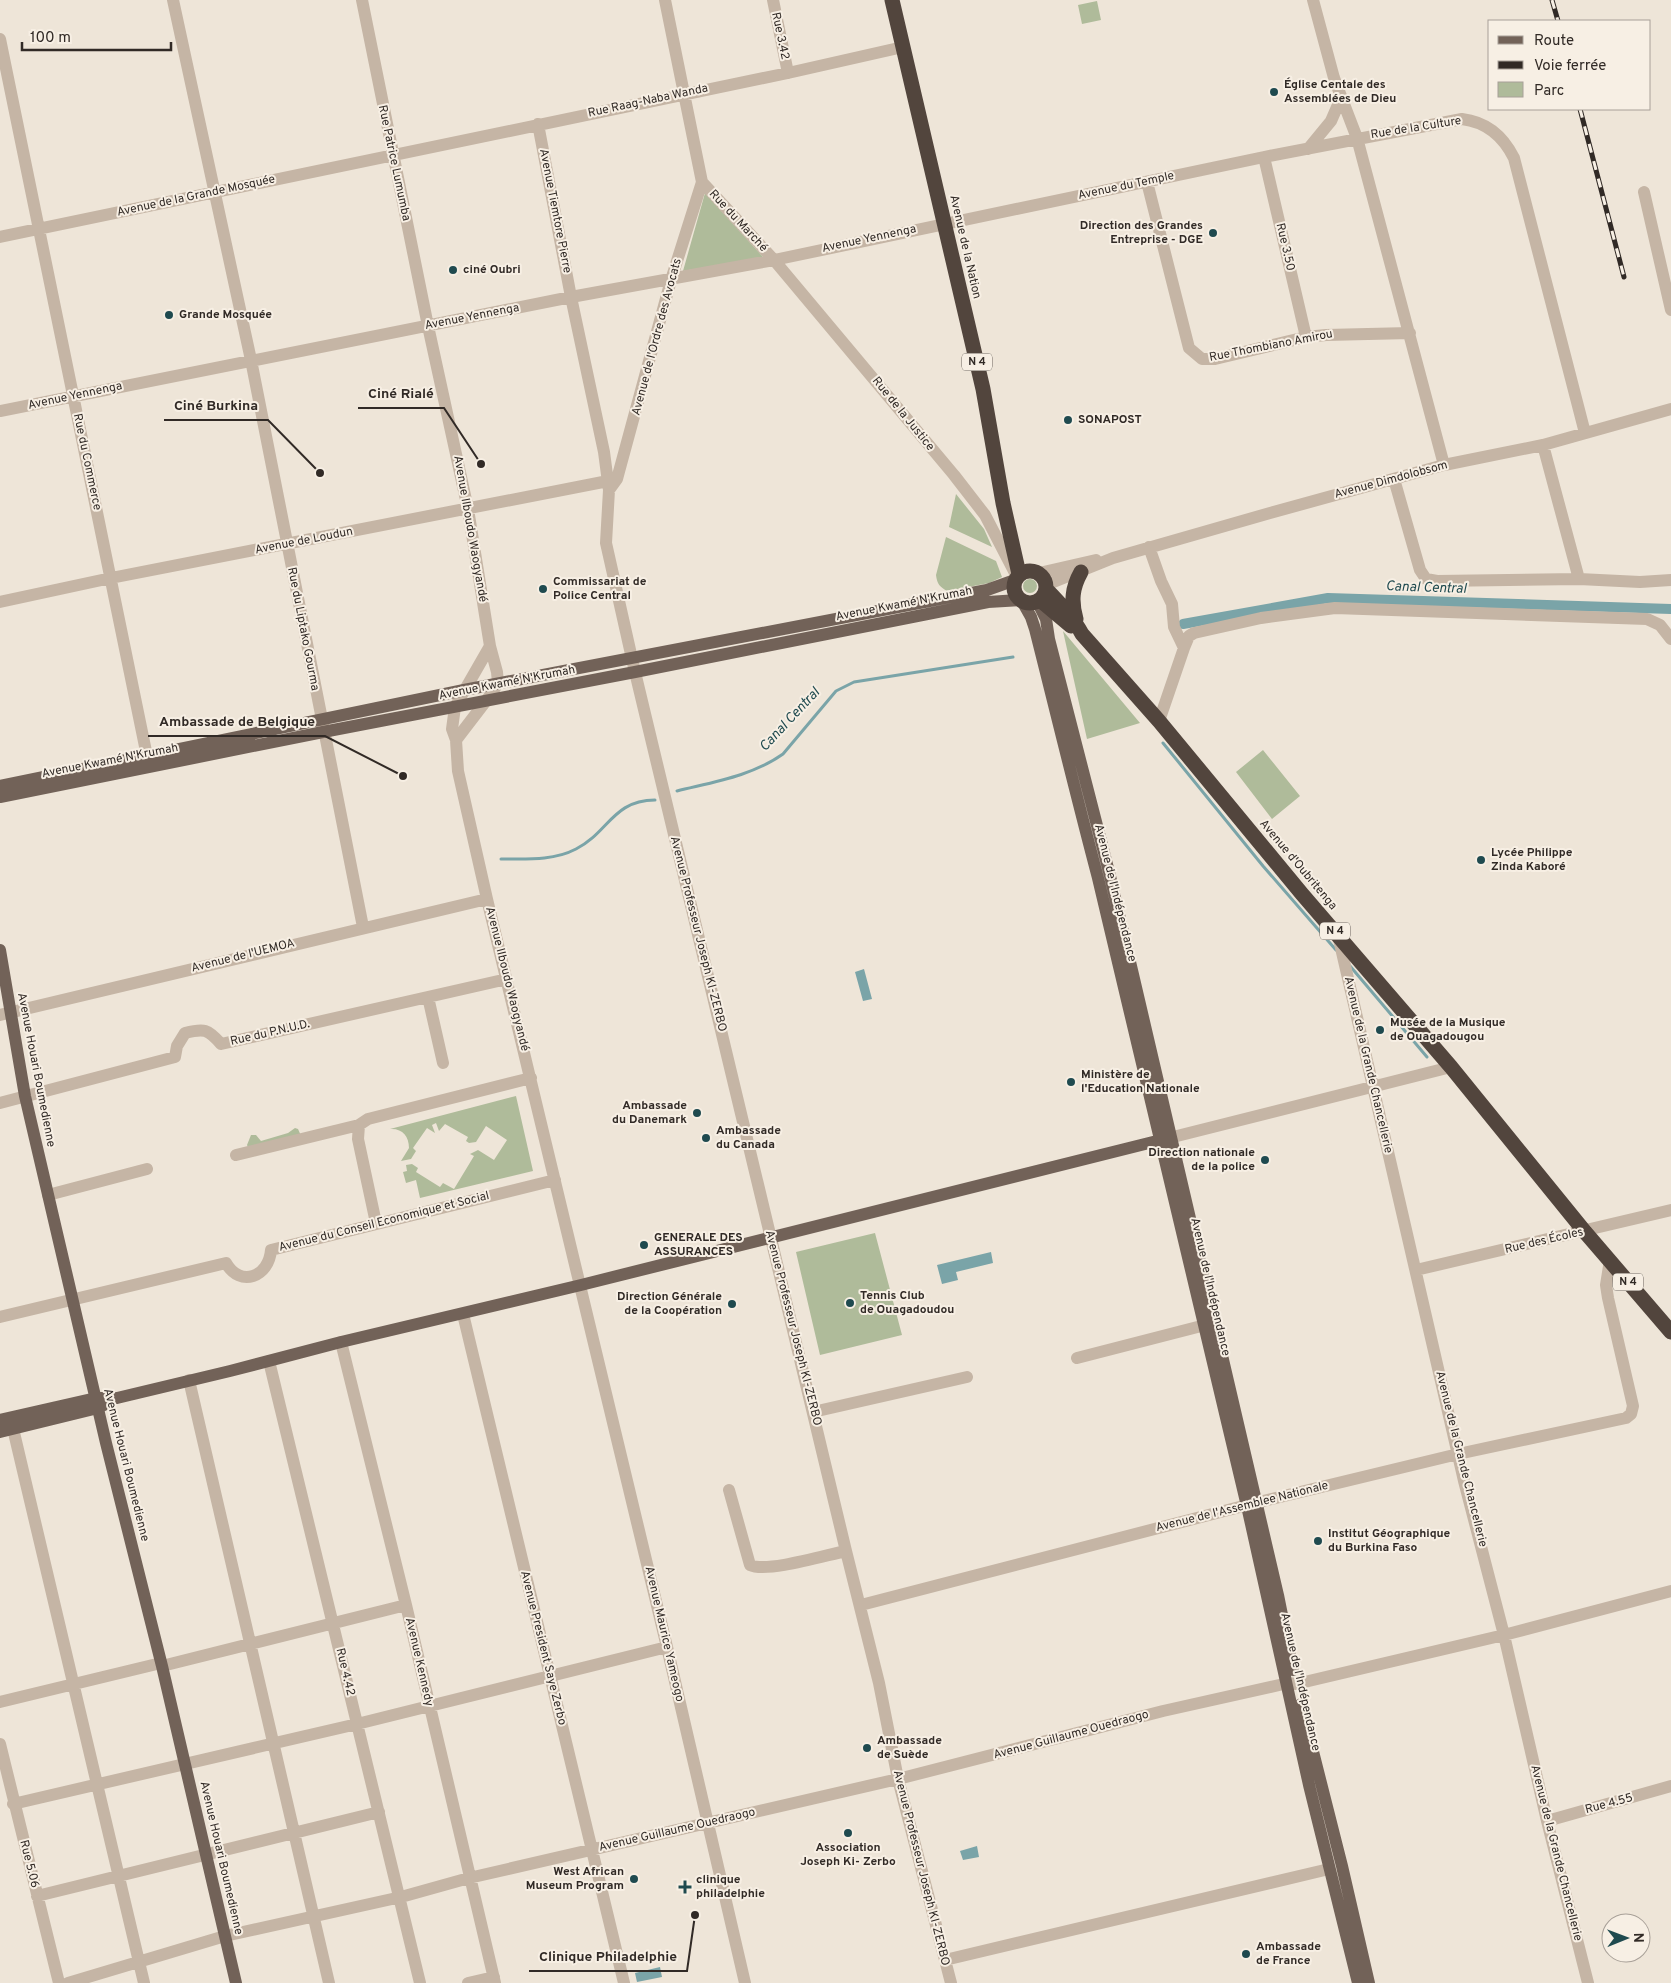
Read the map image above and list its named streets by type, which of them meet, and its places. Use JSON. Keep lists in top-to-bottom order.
{
  "streets": {
    "highway": ["Avenue de la Nation", "N 4", "Avenue d'Oubritenga"],
    "main road": ["Avenue Kwamé N'Krumah", "Avenue de l'Indépendance", "Avenue Houari Boumedienne"],
    "street": [
      "Rue 3.42",
      "Rue Raag-Naba Wanda",
      "Rue de la Culture",
      "Rue Patrice Lumumba",
      "Avenue du Temple",
      "Avenue de la Grande Mosquée",
      "Avenue Tiemtore Pierre",
      "Rue du Marché",
      "Avenue Yennenga",
      "Rue 3.50",
      "Avenue de l'Ordre des Avocats",
      "Rue Thombiano Amirou",
      "Rue de la Justice",
      "Rue du Commerce",
      "Avenue Dimdolobsom",
      "Avenue Ilboudo Waogyandé",
      "Avenue de Loudun",
      "Rue du Liptako Gourma",
      "Avenue Professeur Joseph KI-ZERBO",
      "Avenue de l'UEMOA",
      "Rue du P.N.U.D.",
      "Avenue de la Grande Chancellerie",
      "Avenue du Conseil Economique et Social",
      "Rue des Écoles",
      "Avenue de l'Assemblee Nationale",
      "Avenue Maurice Yameogo",
      "Avenue President Saye Zerbo",
      "Avenue Kennedy",
      "Rue 4.42",
      "Avenue Guillaume Ouedraogo",
      "Rue 4.55",
      "Rue 5.06"
    ]
  },
  "crossings": [
    ["Rue 3.42", "Rue Raag-Naba Wanda"],
    ["Rue Raag-Naba Wanda", "Rue Patrice Lumumba"],
    ["Rue Raag-Naba Wanda", "Avenue de la Grande Mosquée"],
    ["Rue Raag-Naba Wanda", "Avenue Tiemtore Pierre"],
    ["Rue Raag-Naba Wanda", "Avenue de la Nation"],
    ["Rue de la Culture", "Avenue du Temple"],
    ["Rue de la Culture", "Rue Thombiano Amirou"],
    ["Rue de la Culture", "Avenue Dimdolobsom"],
    ["Rue Patrice Lumumba", "Avenue de la Grande Mosquée"],
    ["Rue Patrice Lumumba", "Avenue Yennenga"],
    ["Rue Patrice Lumumba", "Avenue Ilboudo Waogyandé"],
    ["Avenue du Temple", "Avenue Yennenga"],
    ["Avenue du Temple", "Avenue de la Nation"],
    ["Avenue du Temple", "Rue 3.50"],
    ["Avenue du Temple", "Rue Thombiano Amirou"],
    ["Avenue de la Grande Mosquée", "Rue du Commerce"],
    ["Avenue de la Grande Mosquée", "Rue du Liptako Gourma"],
    ["Avenue Tiemtore Pierre", "Avenue Yennenga"],
    ["Avenue Tiemtore Pierre", "Avenue de l'Ordre des Avocats"],
    ["Avenue Tiemtore Pierre", "Avenue de Loudun"],
    ["Avenue Tiemtore Pierre", "Avenue Professeur Joseph KI-ZERBO"],
    ["Rue du Marché", "Avenue Yennenga"],
    ["Rue du Marché", "Avenue de l'Ordre des Avocats"],
    ["Rue du Marché", "Rue de la Justice"],
    ["Avenue Yennenga", "Avenue de la Nation"],
    ["Avenue Yennenga", "Avenue de l'Ordre des Avocats"],
    ["Avenue Yennenga", "Rue de la Justice"],
    ["Avenue Yennenga", "Rue du Commerce"],
    ["Avenue Yennenga", "Avenue Ilboudo Waogyandé"],
    ["Avenue Yennenga", "Rue du Liptako Gourma"],
    ["Avenue de la Nation", "Rue de la Justice"],
    ["Avenue de la Nation", "Avenue Dimdolobsom"],
    ["Avenue de la Nation", "Avenue Kwamé N'Krumah"],
    ["Avenue de la Nation", "Avenue d'Oubritenga"],
    ["Avenue de la Nation", "Avenue de l'Indépendance"],
    ["Rue 3.50", "Rue Thombiano Amirou"],
    ["Avenue de l'Ordre des Avocats", "Avenue de Loudun"],
    ["Avenue de l'Ordre des Avocats", "Avenue Professeur Joseph KI-ZERBO"],
    ["N 4", "Avenue d'Oubritenga"],
    ["N 4", "Rue des Écoles"],
    ["N 4", "Avenue de l'Assemblee Nationale"],
    ["Rue de la Justice", "Avenue Dimdolobsom"],
    ["Rue de la Justice", "Avenue Kwamé N'Krumah"],
    ["Rue de la Justice", "Avenue d'Oubritenga"],
    ["Rue de la Justice", "Avenue de l'Indépendance"],
    ["Rue du Commerce", "Avenue de Loudun"],
    ["Rue du Commerce", "Avenue Kwamé N'Krumah"],
    ["Avenue Dimdolobsom", "Avenue Kwamé N'Krumah"],
    ["Avenue Dimdolobsom", "Avenue d'Oubritenga"],
    ["Avenue Dimdolobsom", "Avenue de l'Indépendance"],
    ["Avenue Ilboudo Waogyandé", "Avenue de Loudun"],
    ["Avenue Ilboudo Waogyandé", "Avenue Kwamé N'Krumah"],
    ["Avenue Ilboudo Waogyandé", "Avenue de l'UEMOA"],
    ["Avenue Ilboudo Waogyandé", "Rue du P.N.U.D."],
    ["Avenue Ilboudo Waogyandé", "Avenue du Conseil Economique et Social"],
    ["Avenue Ilboudo Waogyandé", "Avenue Maurice Yameogo"],
    ["Avenue de Loudun", "Rue du Liptako Gourma"],
    ["Avenue de Loudun", "Avenue Professeur Joseph KI-ZERBO"],
    ["Avenue Kwamé N'Krumah", "Rue du Liptako Gourma"],
    ["Avenue Kwamé N'Krumah", "Avenue d'Oubritenga"],
    ["Avenue Kwamé N'Krumah", "Avenue de l'Indépendance"],
    ["Avenue Kwamé N'Krumah", "Avenue Professeur Joseph KI-ZERBO"],
    ["Rue du Liptako Gourma", "Avenue de l'UEMOA"],
    ["Avenue d'Oubritenga", "Avenue de l'Indépendance"],
    ["Avenue d'Oubritenga", "Avenue de la Grande Chancellerie"],
    ["Avenue d'Oubritenga", "Rue des Écoles"],
    ["Avenue de l'Indépendance", "Avenue de l'Assemblee Nationale"],
    ["Avenue de l'Indépendance", "Avenue Guillaume Ouedraogo"],
    ["Avenue Professeur Joseph KI-ZERBO", "Avenue de l'Assemblee Nationale"],
    ["Avenue Professeur Joseph KI-ZERBO", "Avenue Guillaume Ouedraogo"],
    ["Avenue de l'UEMOA", "Avenue Houari Boumedienne"],
    ["Rue du P.N.U.D.", "Avenue Houari Boumedienne"],
    ["Avenue de la Grande Chancellerie", "Rue des Écoles"],
    ["Avenue de la Grande Chancellerie", "Avenue de l'Assemblee Nationale"],
    ["Avenue de la Grande Chancellerie", "Avenue Guillaume Ouedraogo"],
    ["Avenue de la Grande Chancellerie", "Rue 4.55"],
    ["Avenue Houari Boumedienne", "Avenue du Conseil Economique et Social"],
    ["Avenue Houari Boumedienne", "Avenue Guillaume Ouedraogo"],
    ["Avenue Maurice Yameogo", "Avenue Guillaume Ouedraogo"],
    ["Avenue President Saye Zerbo", "Avenue Guillaume Ouedraogo"],
    ["Avenue Kennedy", "Avenue Guillaume Ouedraogo"],
    ["Rue 4.42", "Avenue Guillaume Ouedraogo"]
  ],
  "water": ["Canal Central"],
  "places": {
    "other": [
      "Église Centale des Assemblées de Dieu",
      "Direction des Grandes Entreprise - DGE",
      "ciné Oubri",
      "Grande Mosquée",
      "SONAPOST",
      "Ciné Rialé",
      "Ciné Burkina",
      "Commissariat de Police Central",
      "Ambassade de Belgique",
      "Lycée Philippe Zinda Kaboré",
      "Musée de la Musique de Ouagadougou",
      "Ministère de l'Education Nationale",
      "Ambassade du Danemark",
      "Ambassade du Canada",
      "Direction nationale de la police",
      "GENERALE DES ASSURANCES",
      "Tennis Club de Ouagadoudou",
      "Direction Générale de la Coopération",
      "Institut Géographique du Burkina Faso",
      "Ambassade de Suède",
      "Association Joseph Ki- Zerbo",
      "West African Museum Program",
      "Clinique Philadelphie",
      "Ambassade de France"
    ],
    "health": ["clinique philadelphie"]
  },
  "legend": ["Route", "Voie ferrée", "Parc"],
  "scale_bar": "100 m",
  "north": "right"
}
